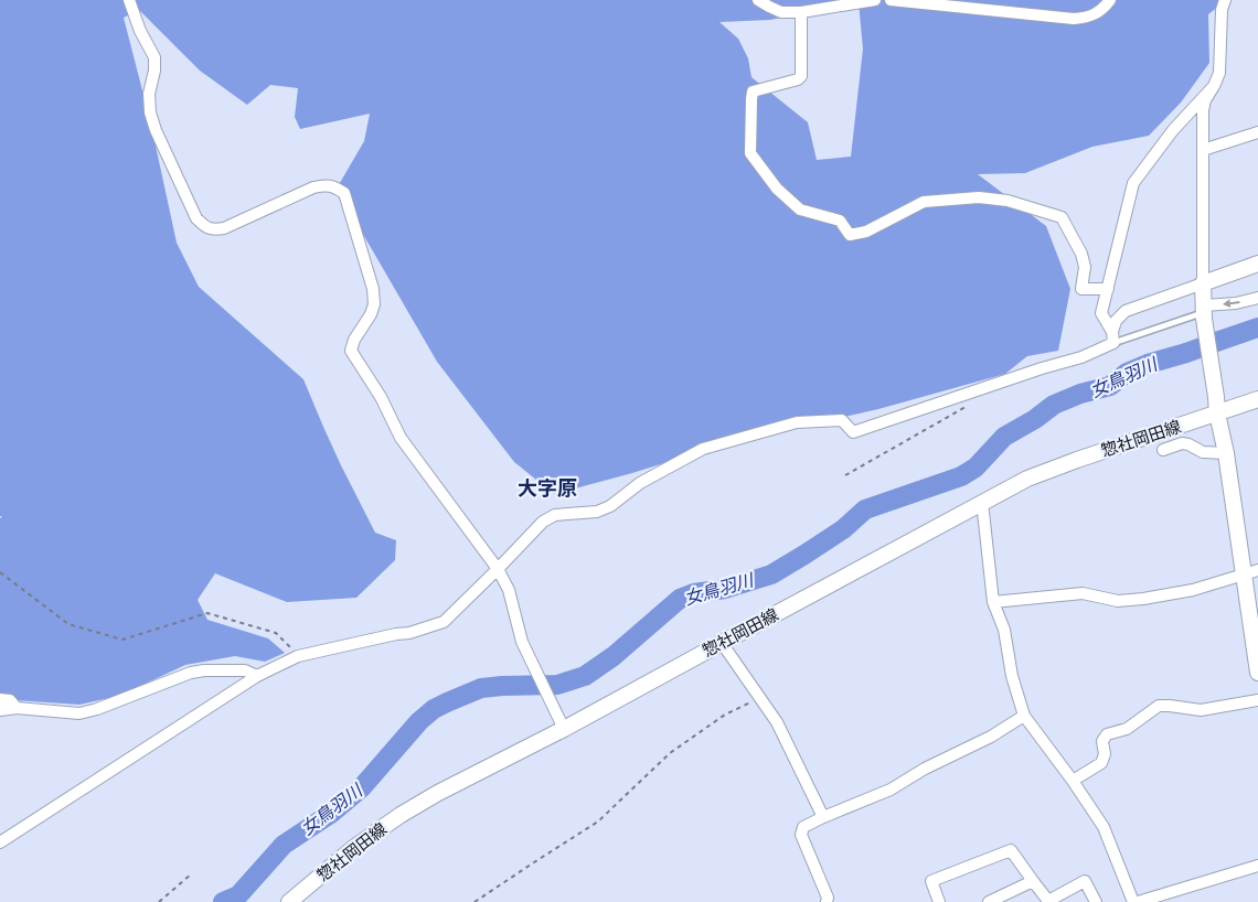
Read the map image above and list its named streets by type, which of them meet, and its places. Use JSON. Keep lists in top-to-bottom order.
{
  "streets": {
    "main road": ["惣社岡田線"]
  },
  "districts": ["大字原"],
  "water": ["女鳥羽川"]
}
